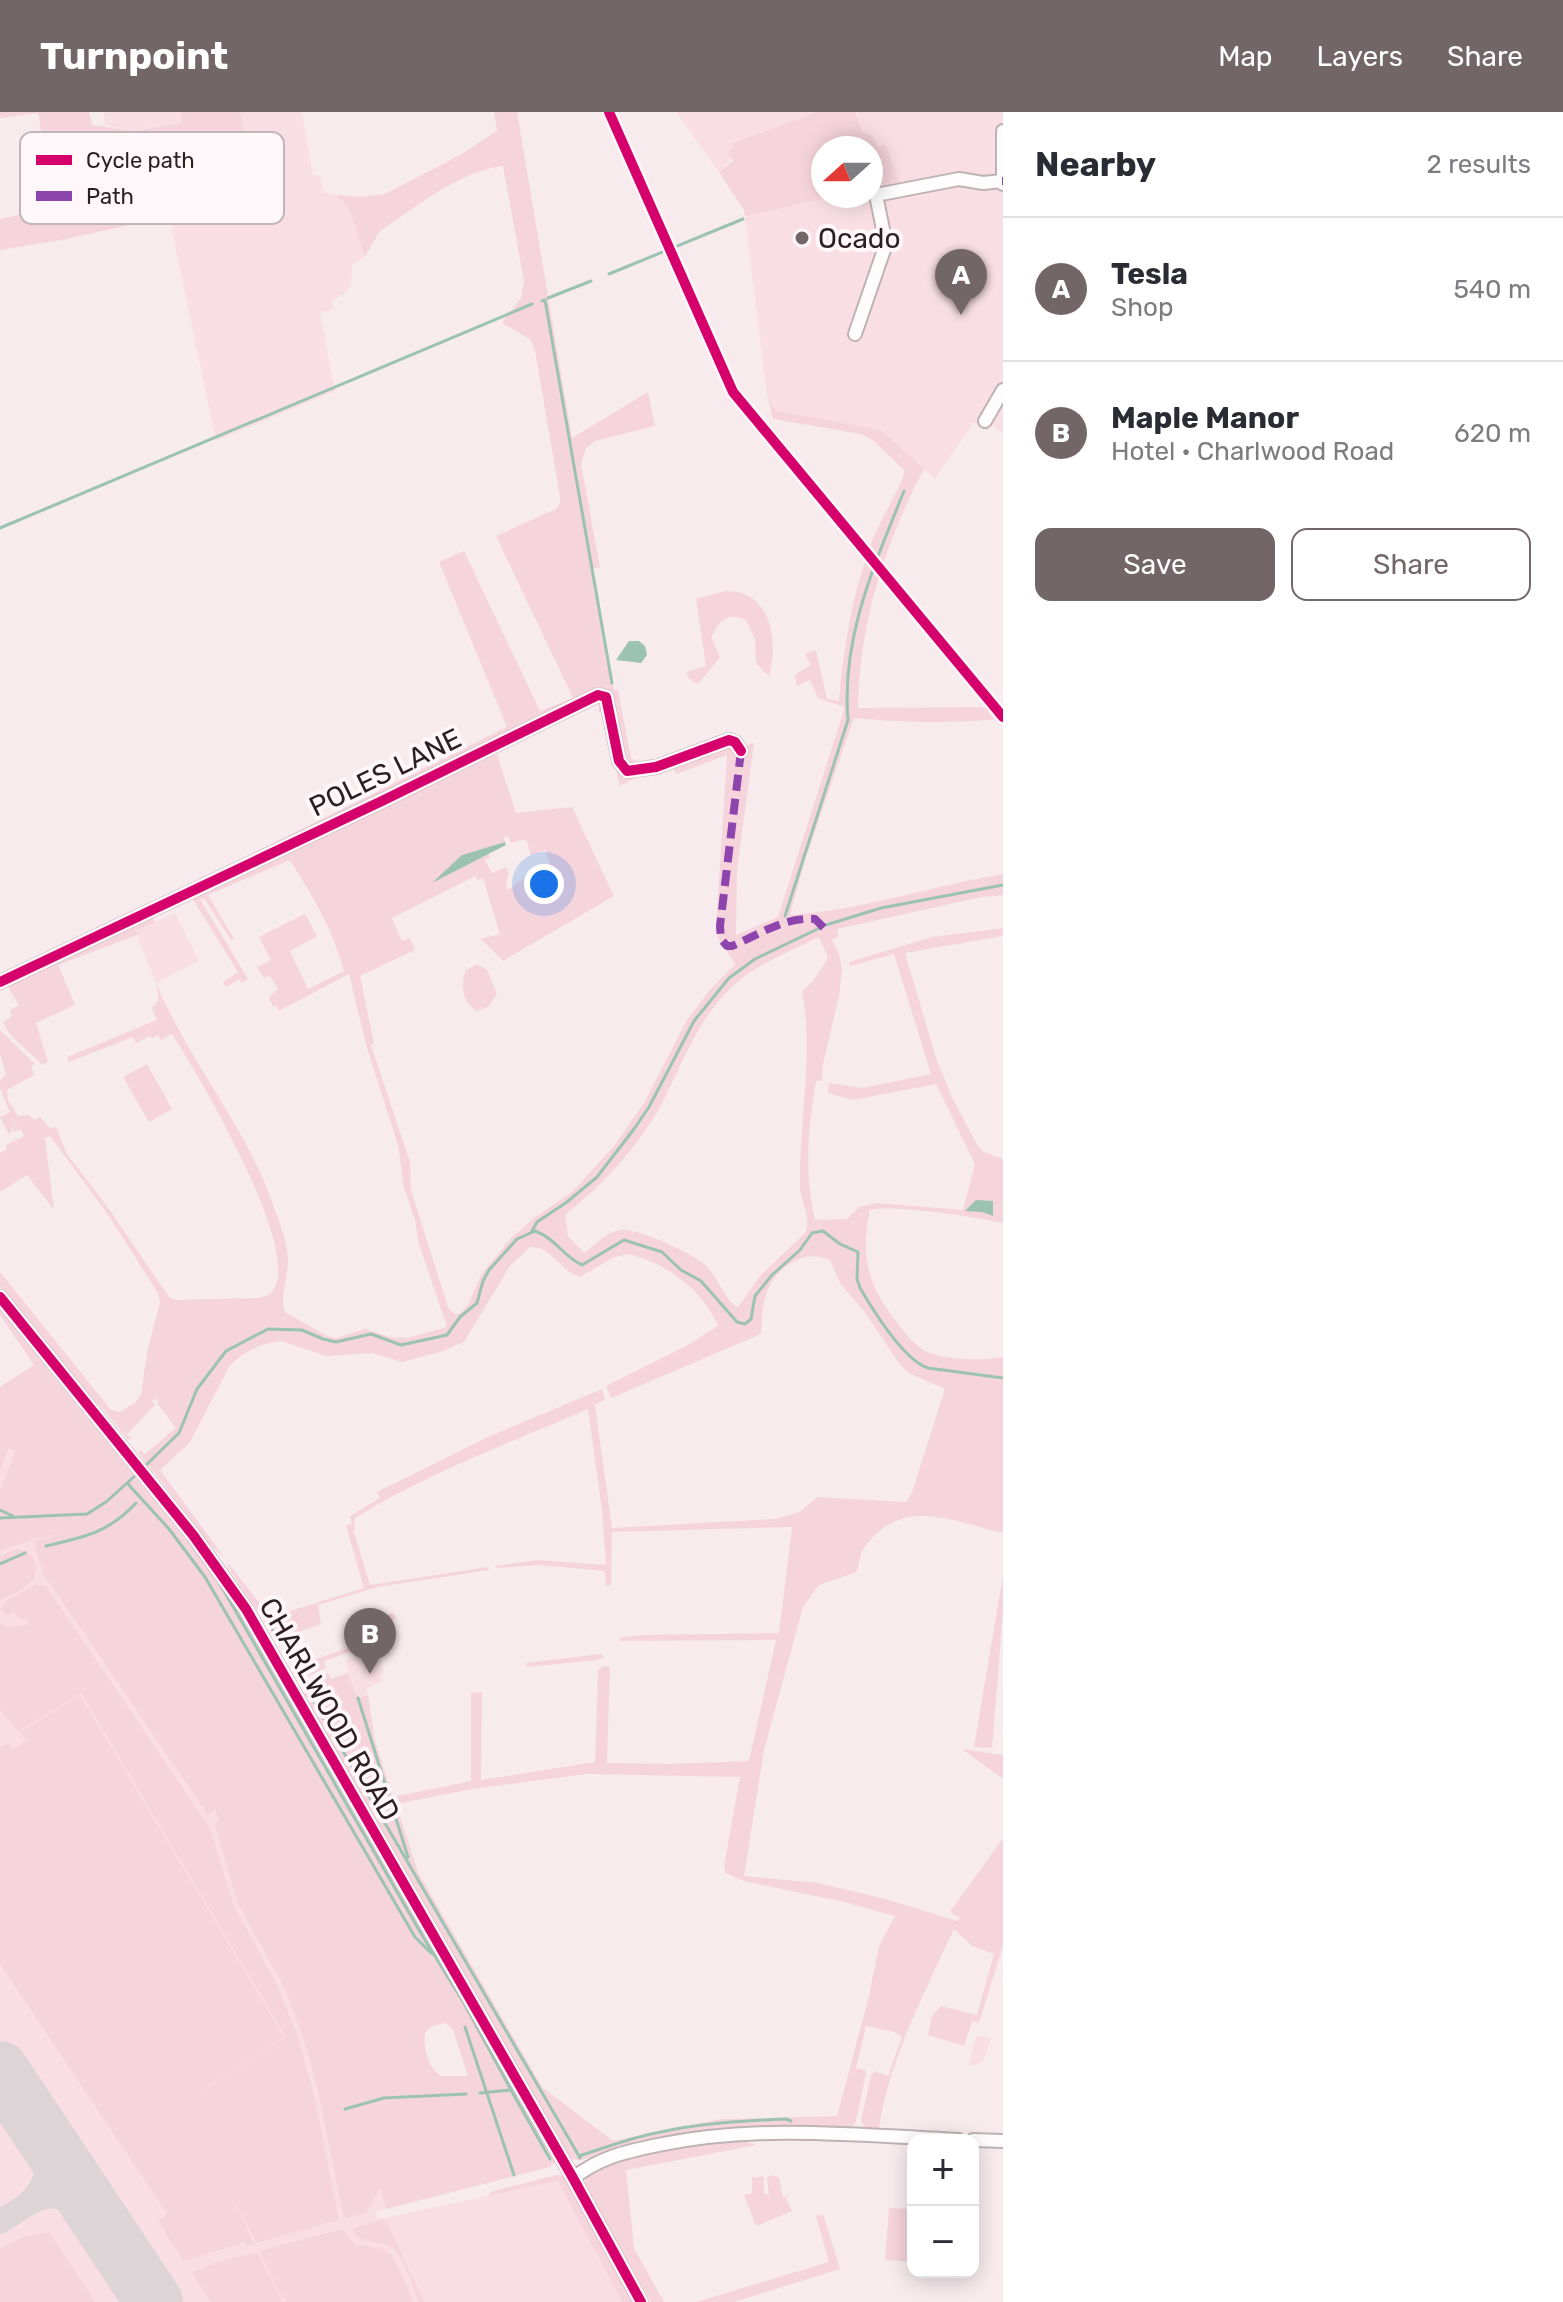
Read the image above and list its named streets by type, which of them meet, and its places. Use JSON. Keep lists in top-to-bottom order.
{
  "streets": {
    "street": ["POLES LANE", "CHARLWOOD ROAD"]
  },
  "places": ["Ocado"],
  "legend": ["Cycle path", "Path"],
  "north": "left",
  "page": {
    "header": "Turnpoint",
    "nav": ["Map", "Layers", "Share"],
    "heading": ["Nearby", "2 results"],
    "list": [
      {
        "mark": "A",
        "name": "Tesla",
        "note": "Shop",
        "value": "540 m"
      },
      {
        "mark": "B",
        "name": "Maple Manor",
        "note": "Hotel · Charlwood Road",
        "value": "620 m"
      }
    ],
    "pins": ["A", "B"],
    "buttons": ["Save", "Share"],
    "map_buttons": ["+", "−"]
  }
}
